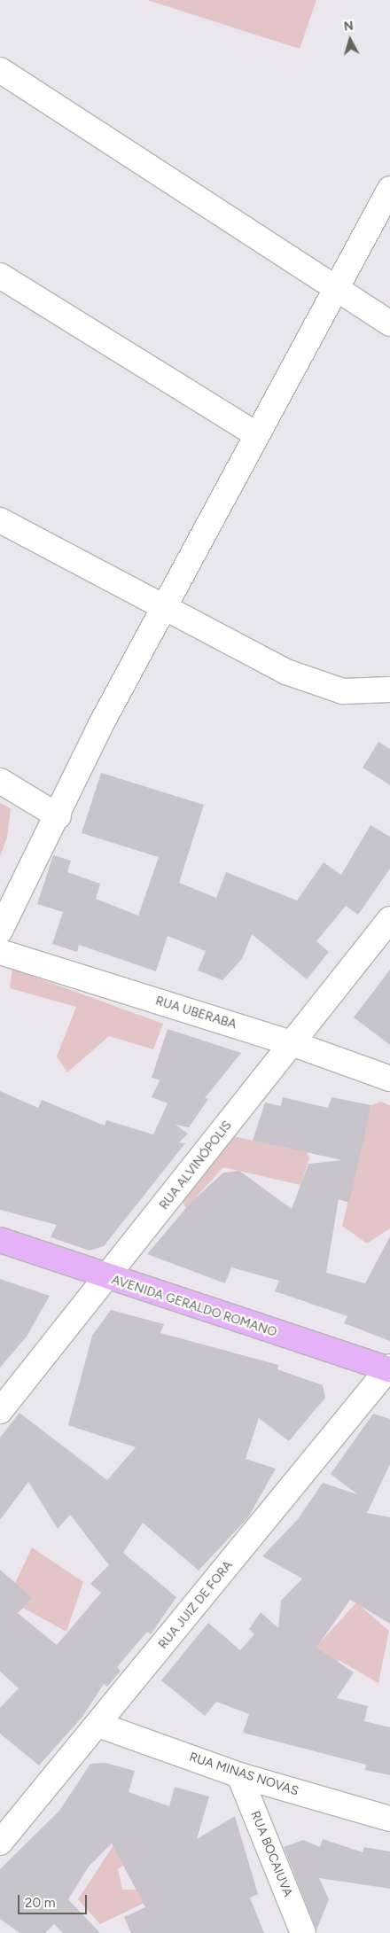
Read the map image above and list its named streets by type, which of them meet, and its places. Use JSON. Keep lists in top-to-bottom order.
{
  "streets": {
    "main road": ["AVENIDA GERALDO ROMANO"],
    "street": [
      "RUA UBERABA",
      "RUA ALVINÓPOLIS",
      "RUA JUIZ DE FORA",
      "RUA MINAS NOVAS",
      "RUA BOCAIUVA"
    ]
  },
  "crossings": [
    ["RUA UBERABA", "RUA ALVINÓPOLIS"],
    ["RUA ALVINÓPOLIS", "AVENIDA GERALDO ROMANO"],
    ["AVENIDA GERALDO ROMANO", "RUA JUIZ DE FORA"],
    ["RUA JUIZ DE FORA", "RUA MINAS NOVAS"],
    ["RUA MINAS NOVAS", "RUA BOCAIUVA"]
  ],
  "scale_bar": "20 m",
  "north": "top"
}
